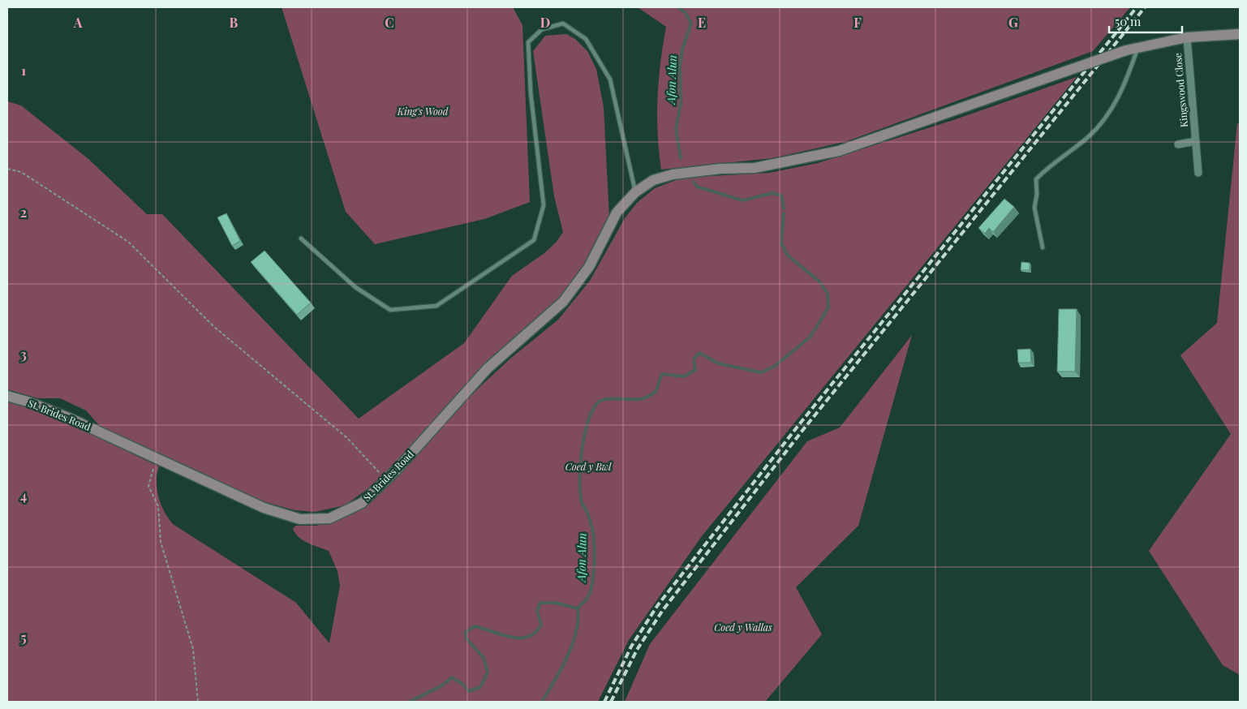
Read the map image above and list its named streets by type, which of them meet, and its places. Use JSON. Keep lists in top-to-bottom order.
{
  "streets": {
    "main road": ["St. Brides Road"],
    "street": ["Kingswood Close"]
  },
  "water": ["Afon Alun"],
  "parks": ["King's Wood", "Coed y Bwl", "Coed y Wallas"],
  "scale_bar": "50 m",
  "grid": {
    "columns": [
      "A",
      "B",
      "C",
      "D",
      "E",
      "F",
      "G"
    ],
    "rows": [
      "1",
      "2",
      "3",
      "4",
      "5"
    ]
  }
}
